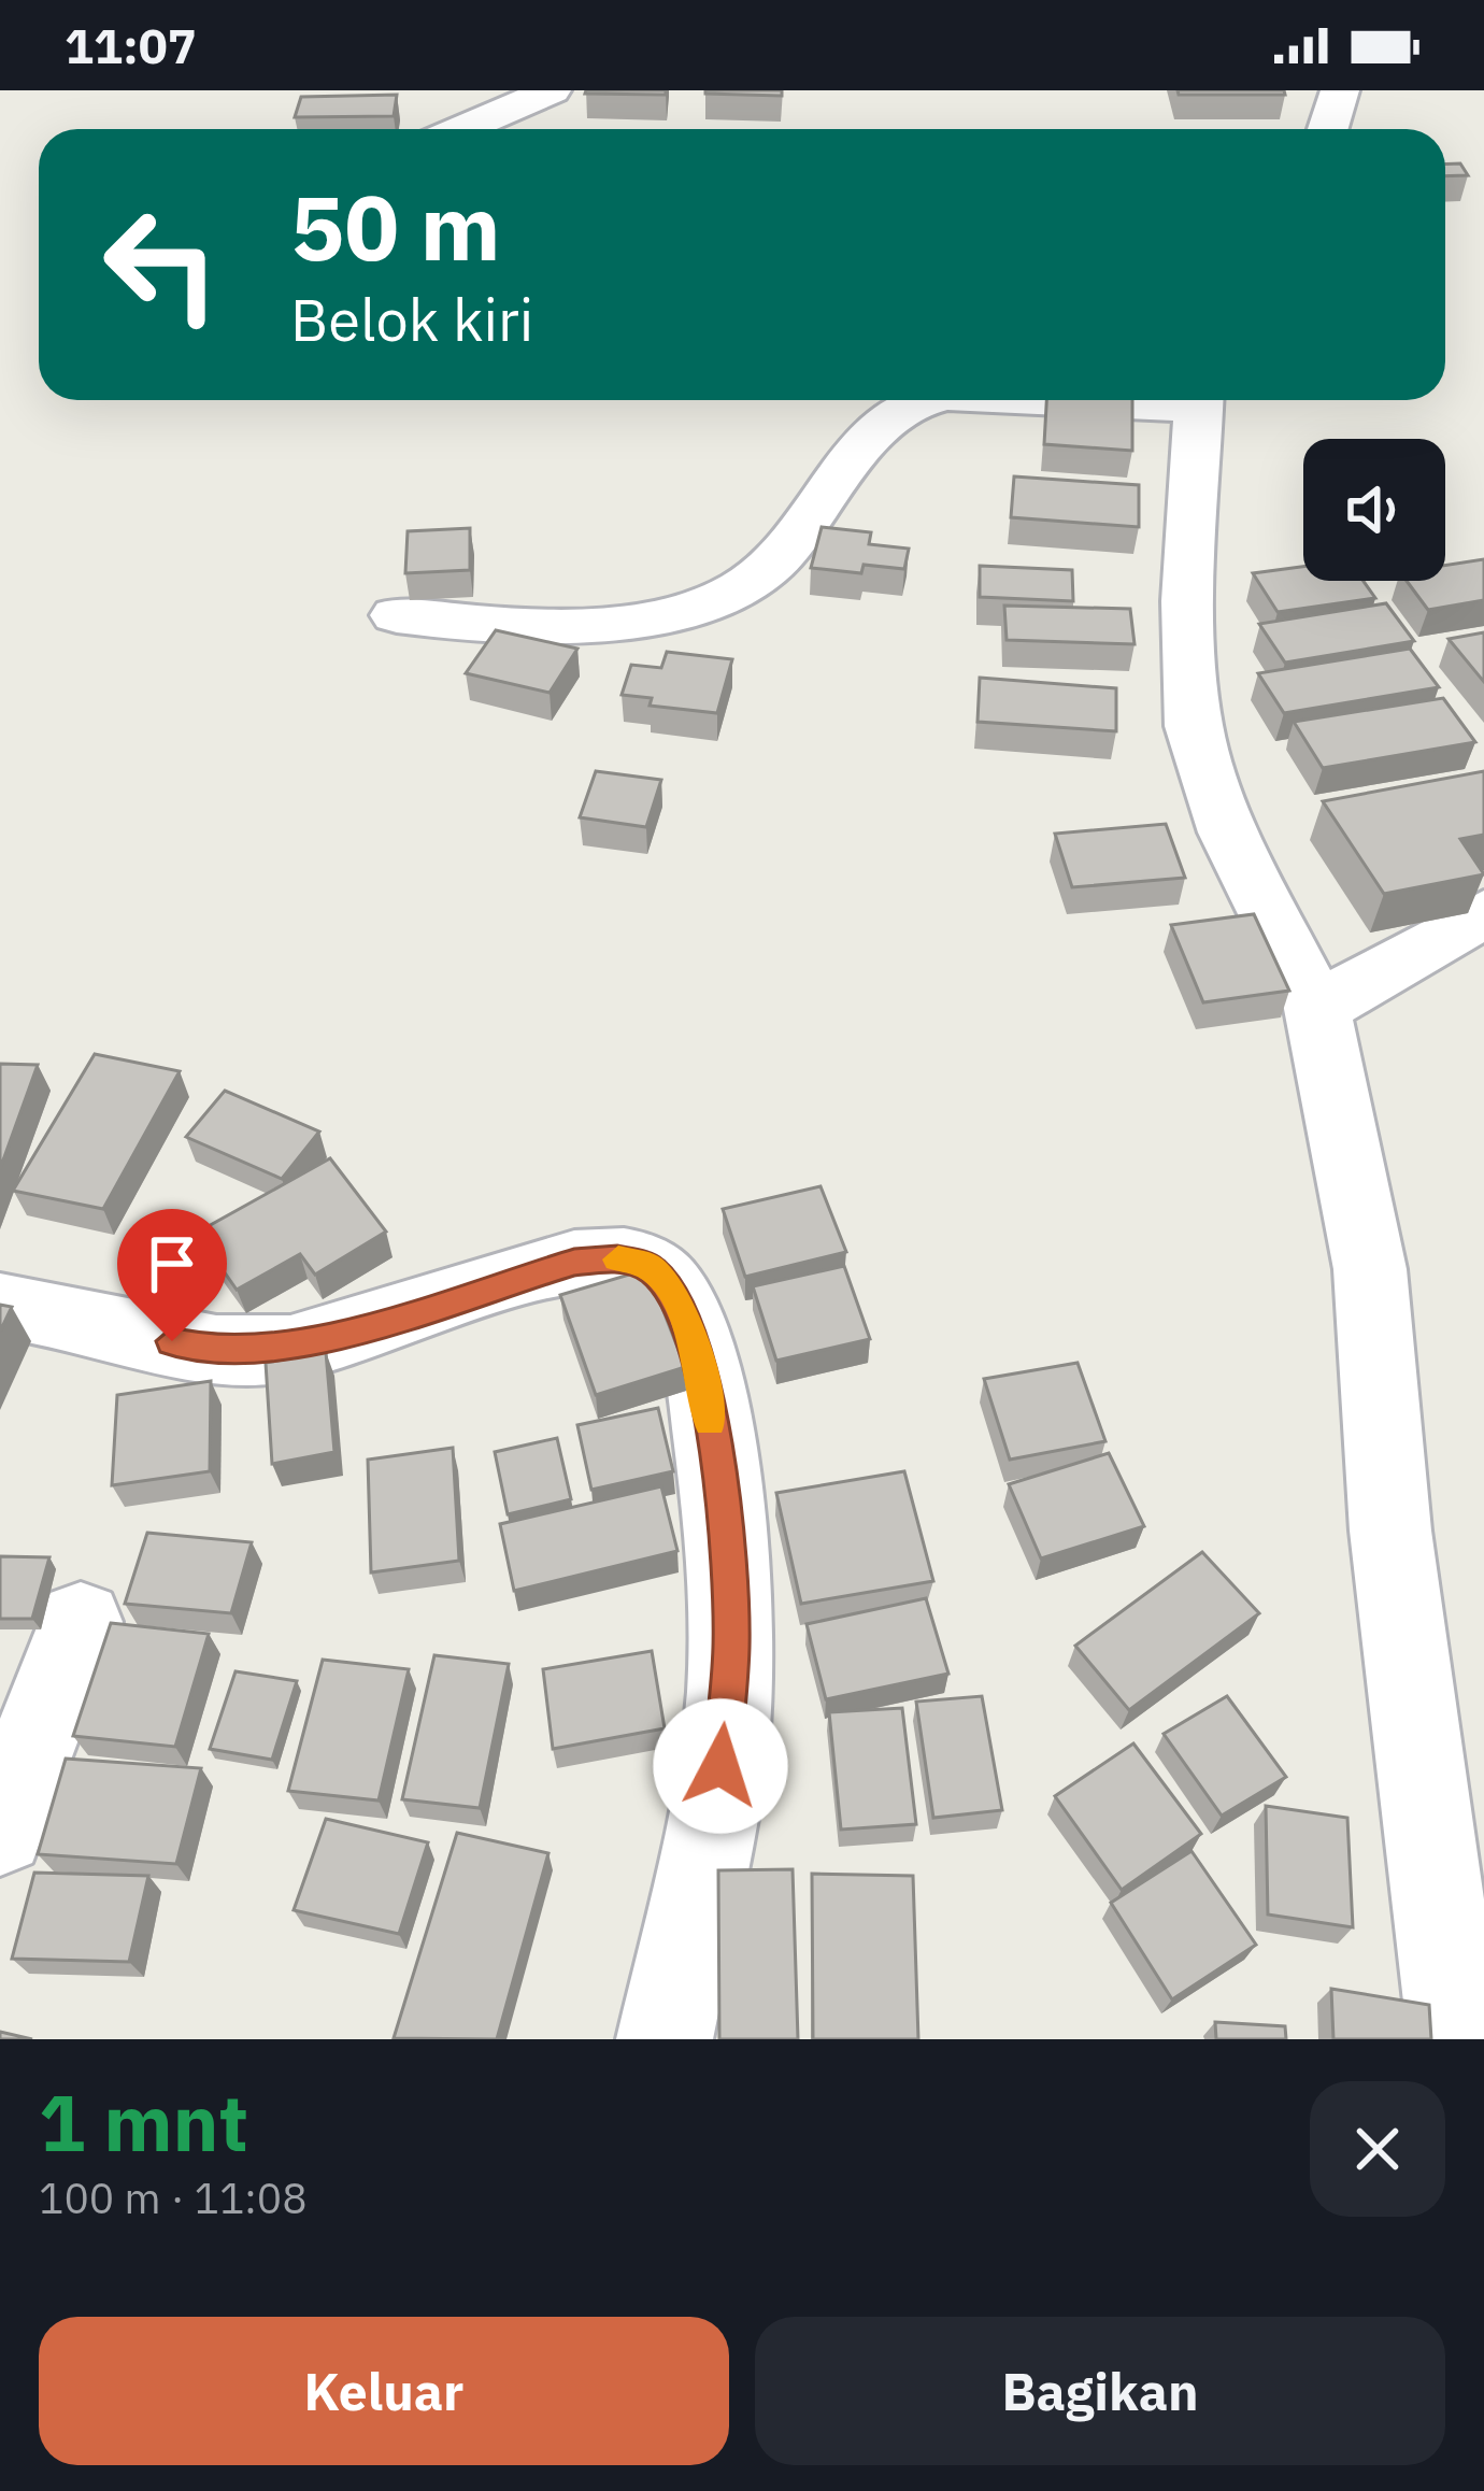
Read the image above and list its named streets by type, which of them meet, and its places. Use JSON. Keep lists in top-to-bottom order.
{
  "page": {
    "status": "11:07",
    "turn": ["50 m", "Belok kiri"],
    "heading": ["1 mnt", "100 m · 11:08"],
    "buttons": ["Keluar", "Bagikan"]
  }
}
